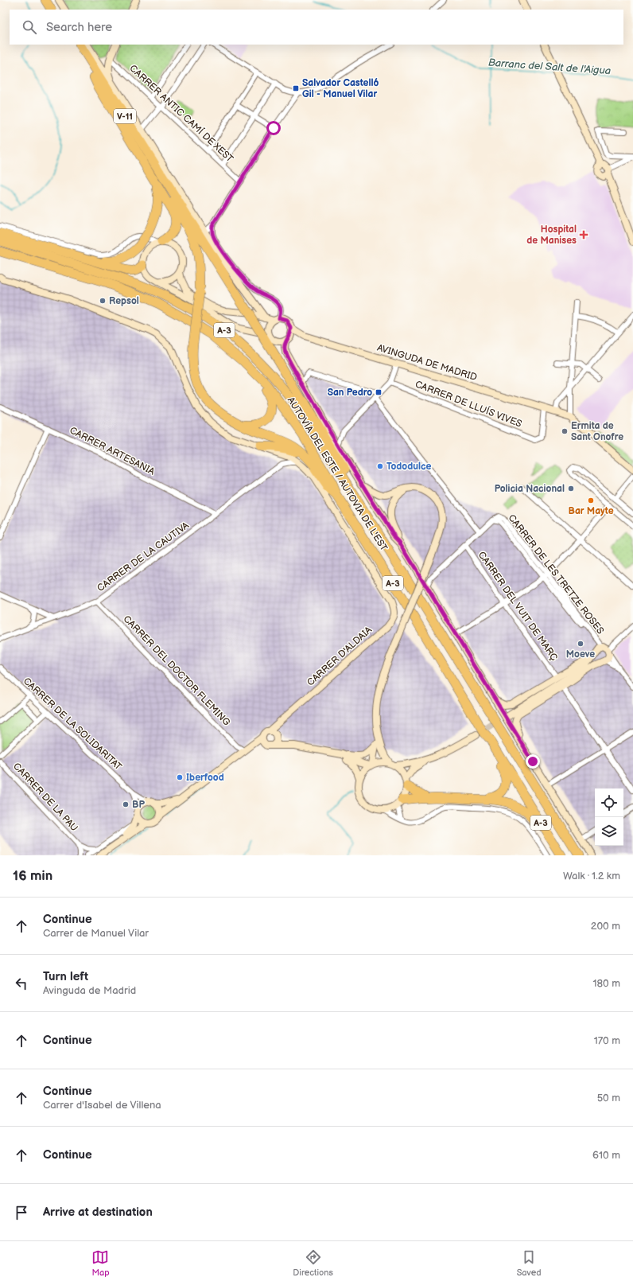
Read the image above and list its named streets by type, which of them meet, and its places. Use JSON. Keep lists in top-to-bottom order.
{
  "streets": {
    "highway": ["V-11", "A-3", "AUTOVÍA DEL ESTE / AUTOVIA DE L'EST"],
    "street": [
      "CARRER ANTIC CAMÍ DE XEST",
      "AVINGUDA DE MADRID",
      "CARRER DE LLUÍS VIVES",
      "CARRER ARTESANIA",
      "CARRER DE LA CAUTIVA",
      "CARRER DE LES TRETZE ROSES",
      "CARRER DEL VUIT DE MARÇ",
      "CARRER D'ALDAIA",
      "CARRER DEL DOCTOR FLEMING",
      "CARRER DE LA SOLIDARITAT",
      "CARRER DE LA PAU"
    ]
  },
  "crossings": [
    ["AVINGUDA DE MADRID", "CARRER DE LLUÍS VIVES"],
    ["CARRER ARTESANIA", "CARRER DE LA CAUTIVA"],
    ["CARRER DE LA CAUTIVA", "CARRER DEL DOCTOR FLEMING"]
  ],
  "water": ["Barranc del Salt de l'Aigua"],
  "places": {
    "transit": ["Salvador Castelló Gil - Manuel Vilar", "San Pedro"],
    "health": ["Hospital de Manises"],
    "other": [
      "Repsol",
      "Ermita de Sant Onofre",
      "Tododulce",
      "Policia Nacional",
      "Bar Mayte",
      "Moeve",
      "Iberfood",
      "BP"
    ]
  },
  "page": {
    "search": "Search here",
    "heading": ["16 min", "Walk · 1.2 km"],
    "list": [
      ["Continue", "Carrer de Manuel Vilar", "200 m"],
      ["Turn left", "Avinguda de Madrid", "180 m"],
      ["Continue", "170 m"],
      ["Continue", "Carrer d'Isabel de Villena", "50 m"],
      ["Continue", "610 m"],
      "Arrive at destination"
    ],
    "nav": ["Map", "Directions", "Saved"]
  }
}
